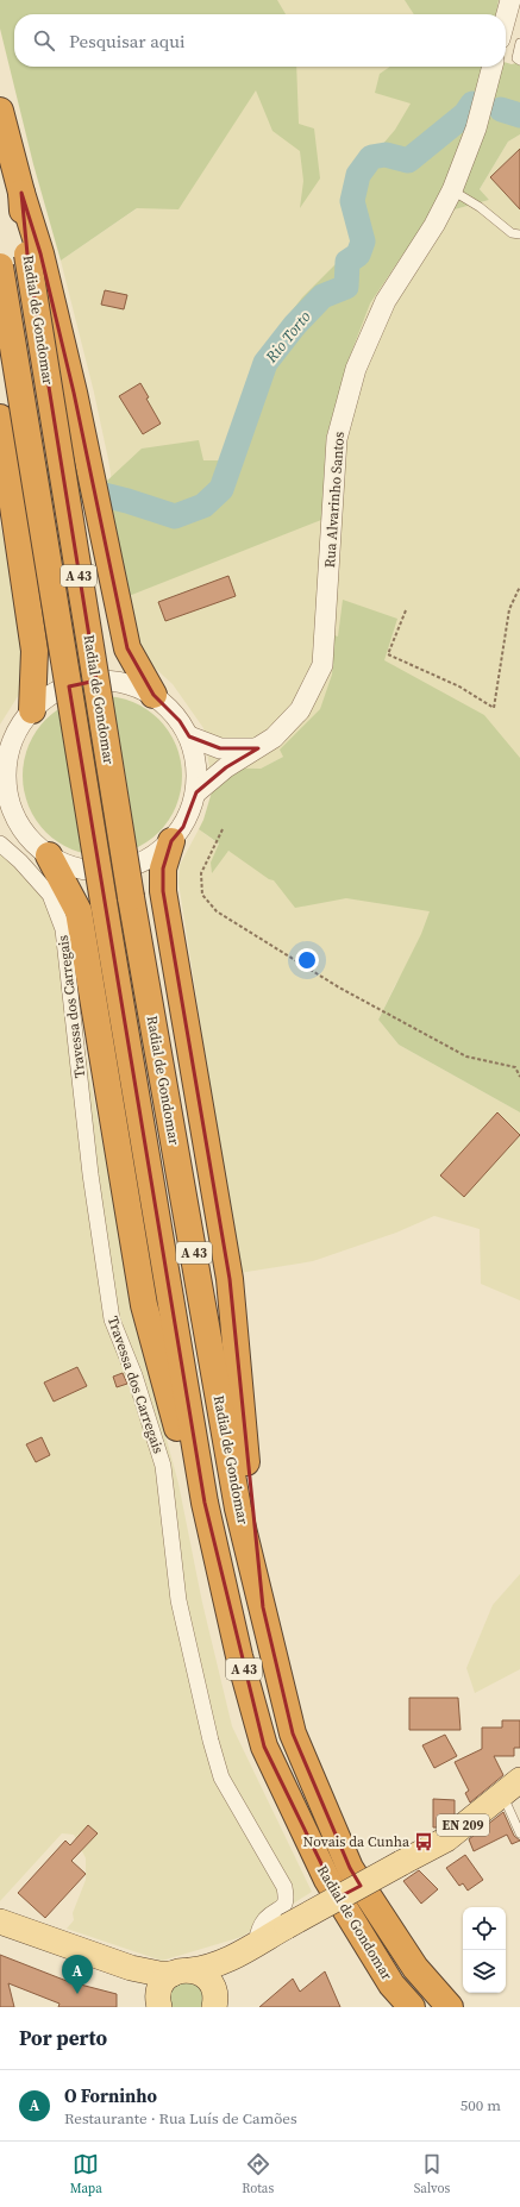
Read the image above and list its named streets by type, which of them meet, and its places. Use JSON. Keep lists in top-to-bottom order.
{
  "streets": {
    "highway": ["Radial de Gondomar", "A 43"],
    "main road": ["EN 209"],
    "street": ["Rua Alvarinho Santos", "Travessa dos Carregais"]
  },
  "crossings": [
    ["Radial de Gondomar", "A 43"],
    ["Travessa dos Carregais", "EN 209"]
  ],
  "water": ["Rio Torto"],
  "places": {
    "bus stop": ["Novais da Cunha"]
  },
  "page": {
    "search": "Pesquisar aqui",
    "pins": "A",
    "heading": "Por perto",
    "list": [
      {
        "mark": "A",
        "name": "O Forninho",
        "note": "Restaurante · Rua Luís de Camões",
        "value": "500 m"
      }
    ],
    "nav": ["Mapa", "Rotas", "Salvos"]
  }
}
